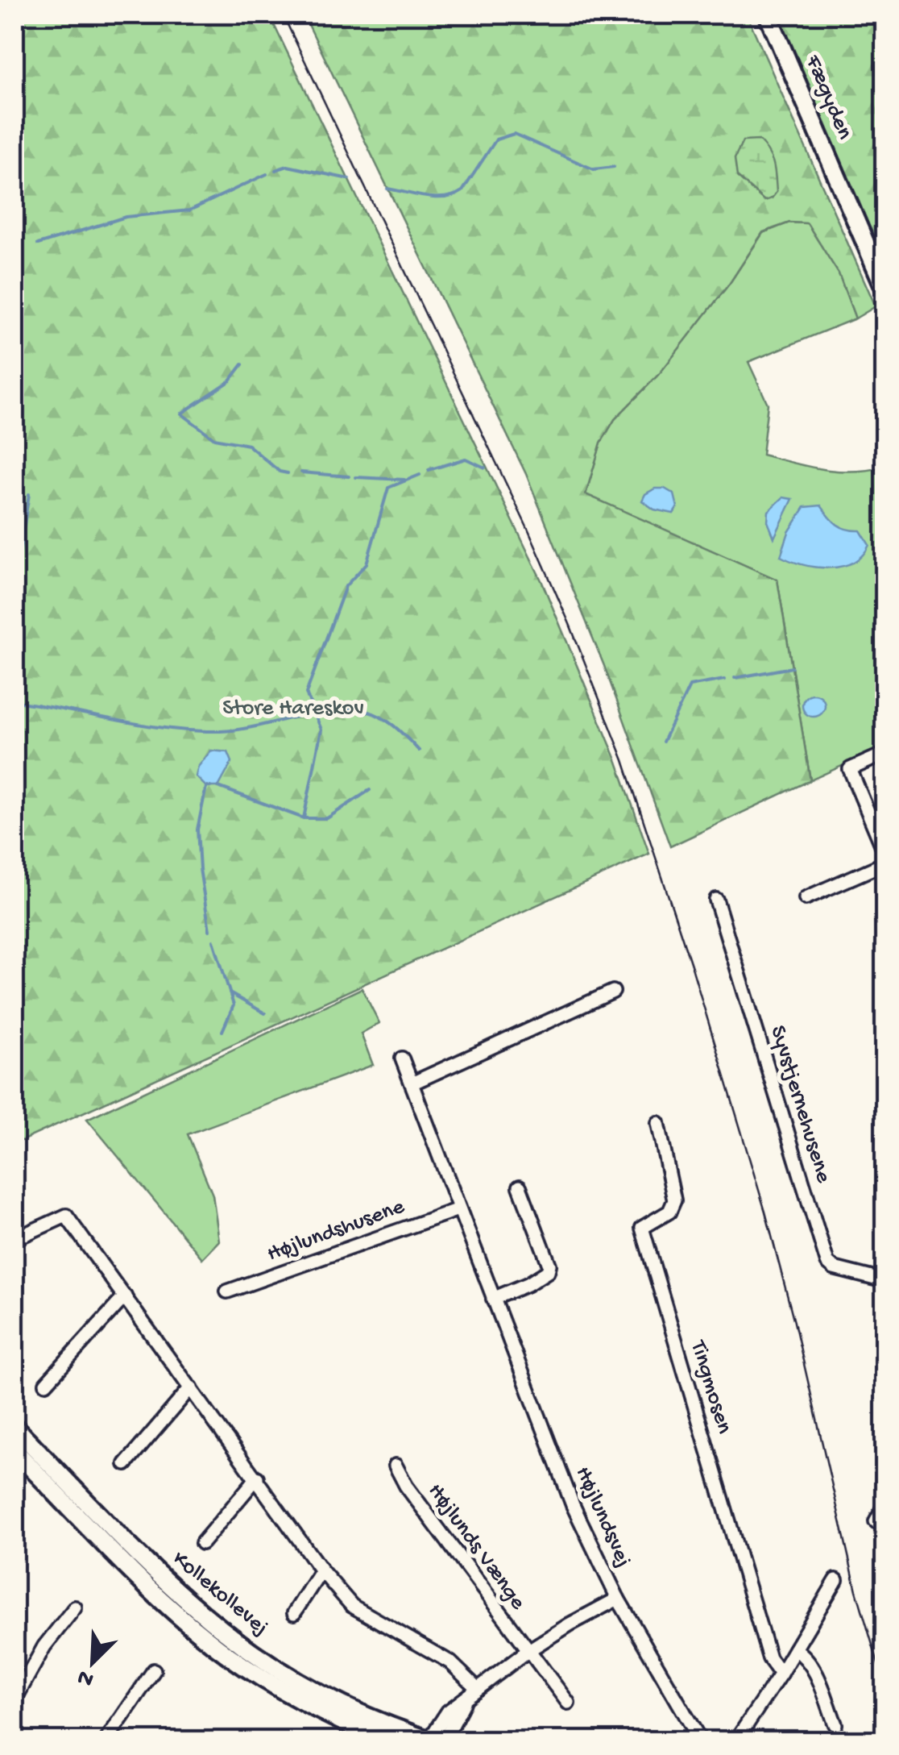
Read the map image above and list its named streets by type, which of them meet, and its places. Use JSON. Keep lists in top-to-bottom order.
{
  "streets": {
    "street": [
      "Fægyden",
      "Syvstjernehusene",
      "Højlundshusene",
      "Tingmosen",
      "Højlundsvej",
      "Højlunds Vænge",
      "Kollekollevej"
    ]
  },
  "crossings": [
    ["Højlundshusene", "Højlundsvej"]
  ],
  "parks": ["Store Hareskov"],
  "north": "bottom left"
}
